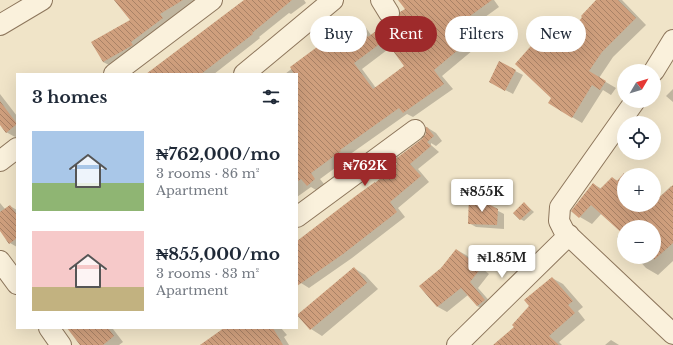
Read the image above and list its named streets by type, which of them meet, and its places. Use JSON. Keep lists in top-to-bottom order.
{
  "north": "top right",
  "page": {
    "chip": [
      "Buy",
      "Rent",
      "Filters",
      "New"
    ],
    "map_buttons": ["+", "−"],
    "heading": "3 homes",
    "list": [
      {
        "name": "₦762,000/mo",
        "note": "3 rooms · 86 m² · Apartment"
      },
      {
        "name": "₦855,000/mo",
        "note": "3 rooms · 83 m² · Apartment"
      }
    ],
    "price": ["₦762K", "₦855K", "₦1.85M"]
  }
}
